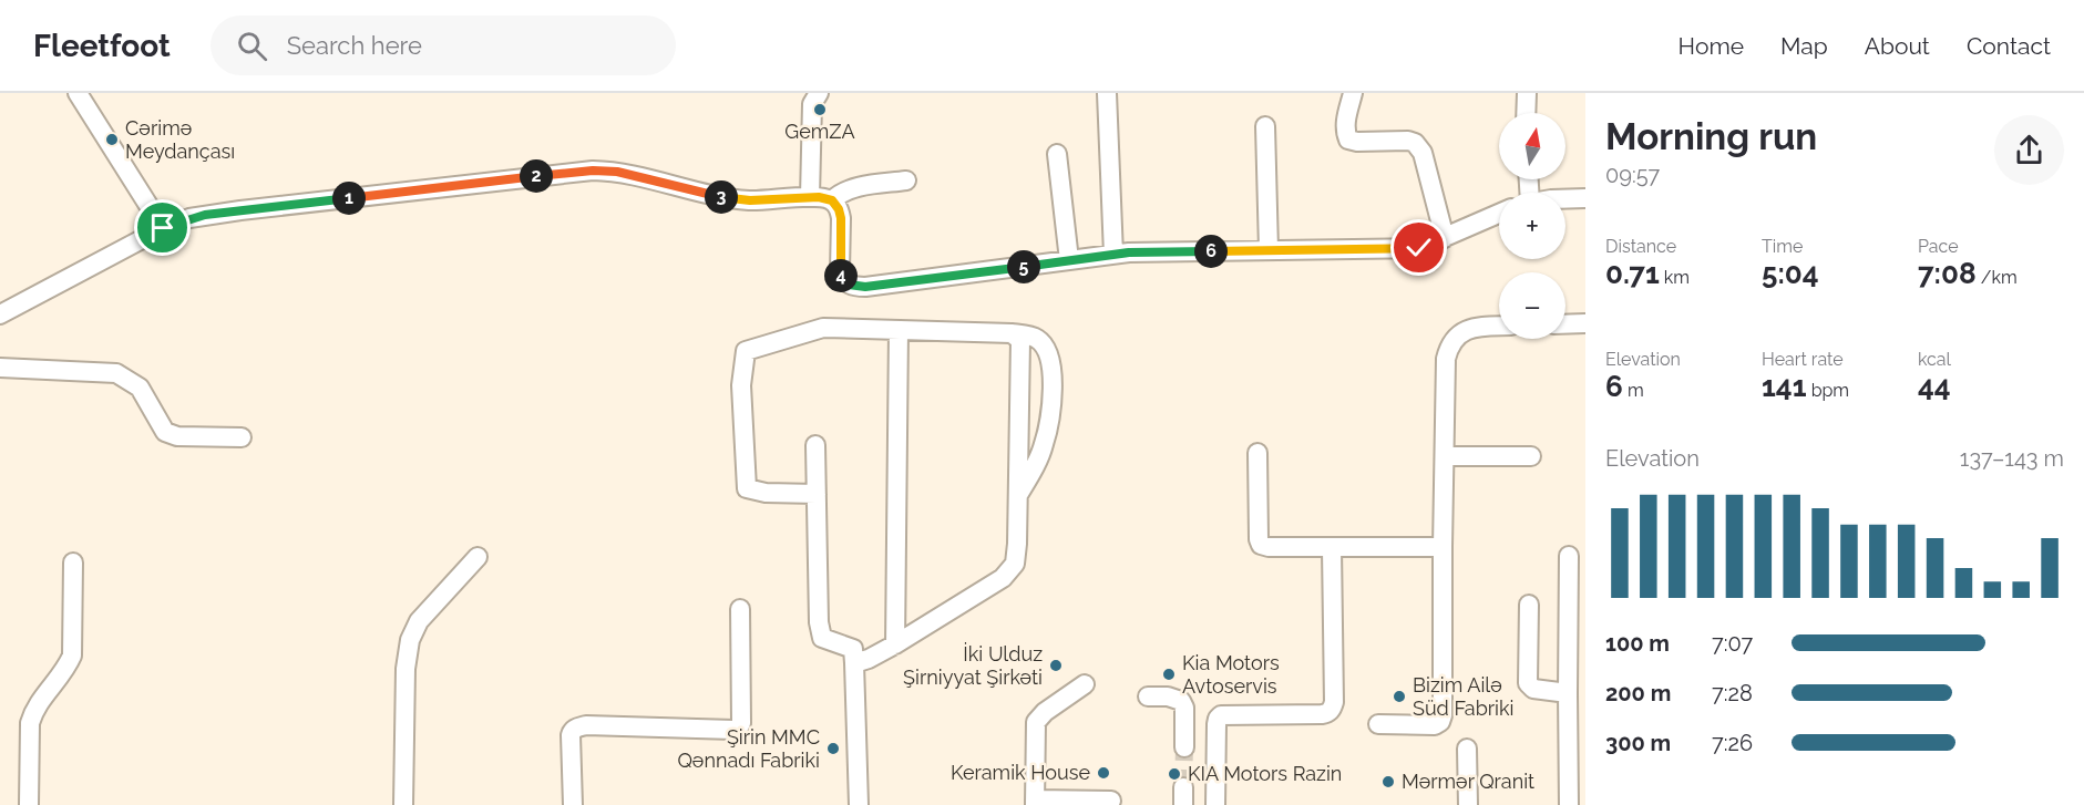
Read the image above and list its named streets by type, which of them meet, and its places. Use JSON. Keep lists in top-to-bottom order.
{
  "places": [
    "GemZA",
    "Cərimə Meydançası",
    "İki Ulduz Şirniyyat Şirkəti",
    "Kia Motors Avtoservis",
    "Bizim Ailə Süd Fabriki",
    "Şirin MMC Qənnadı Fabriki",
    "Keramik House",
    "KIA Motors Razin",
    "Mərmər Qranit"
  ],
  "north": "top",
  "page": {
    "header": "Fleetfoot",
    "search": "Search here",
    "nav": [
      "Home",
      "Map",
      "About",
      "Contact"
    ],
    "heading": ["Morning run", "09:57"],
    "map_buttons": ["+", "−"],
    "pins": [
      "2",
      "3",
      "1",
      "6",
      "5",
      "4"
    ],
    "stats": [
      ["Distance", "0.71 km"],
      ["Time", "5:04"],
      ["Pace", "7:08 /km"],
      ["Elevation", "6 m"],
      ["Heart rate", "141 bpm"],
      ["kcal", "44"]
    ],
    "chart": ["Elevation", "137–143 m"],
    "list": [
      {
        "name": "100 m",
        "note": "7:07"
      },
      {
        "name": "200 m",
        "note": "7:28"
      },
      {
        "name": "300 m",
        "note": "7:26"
      }
    ]
  }
}
